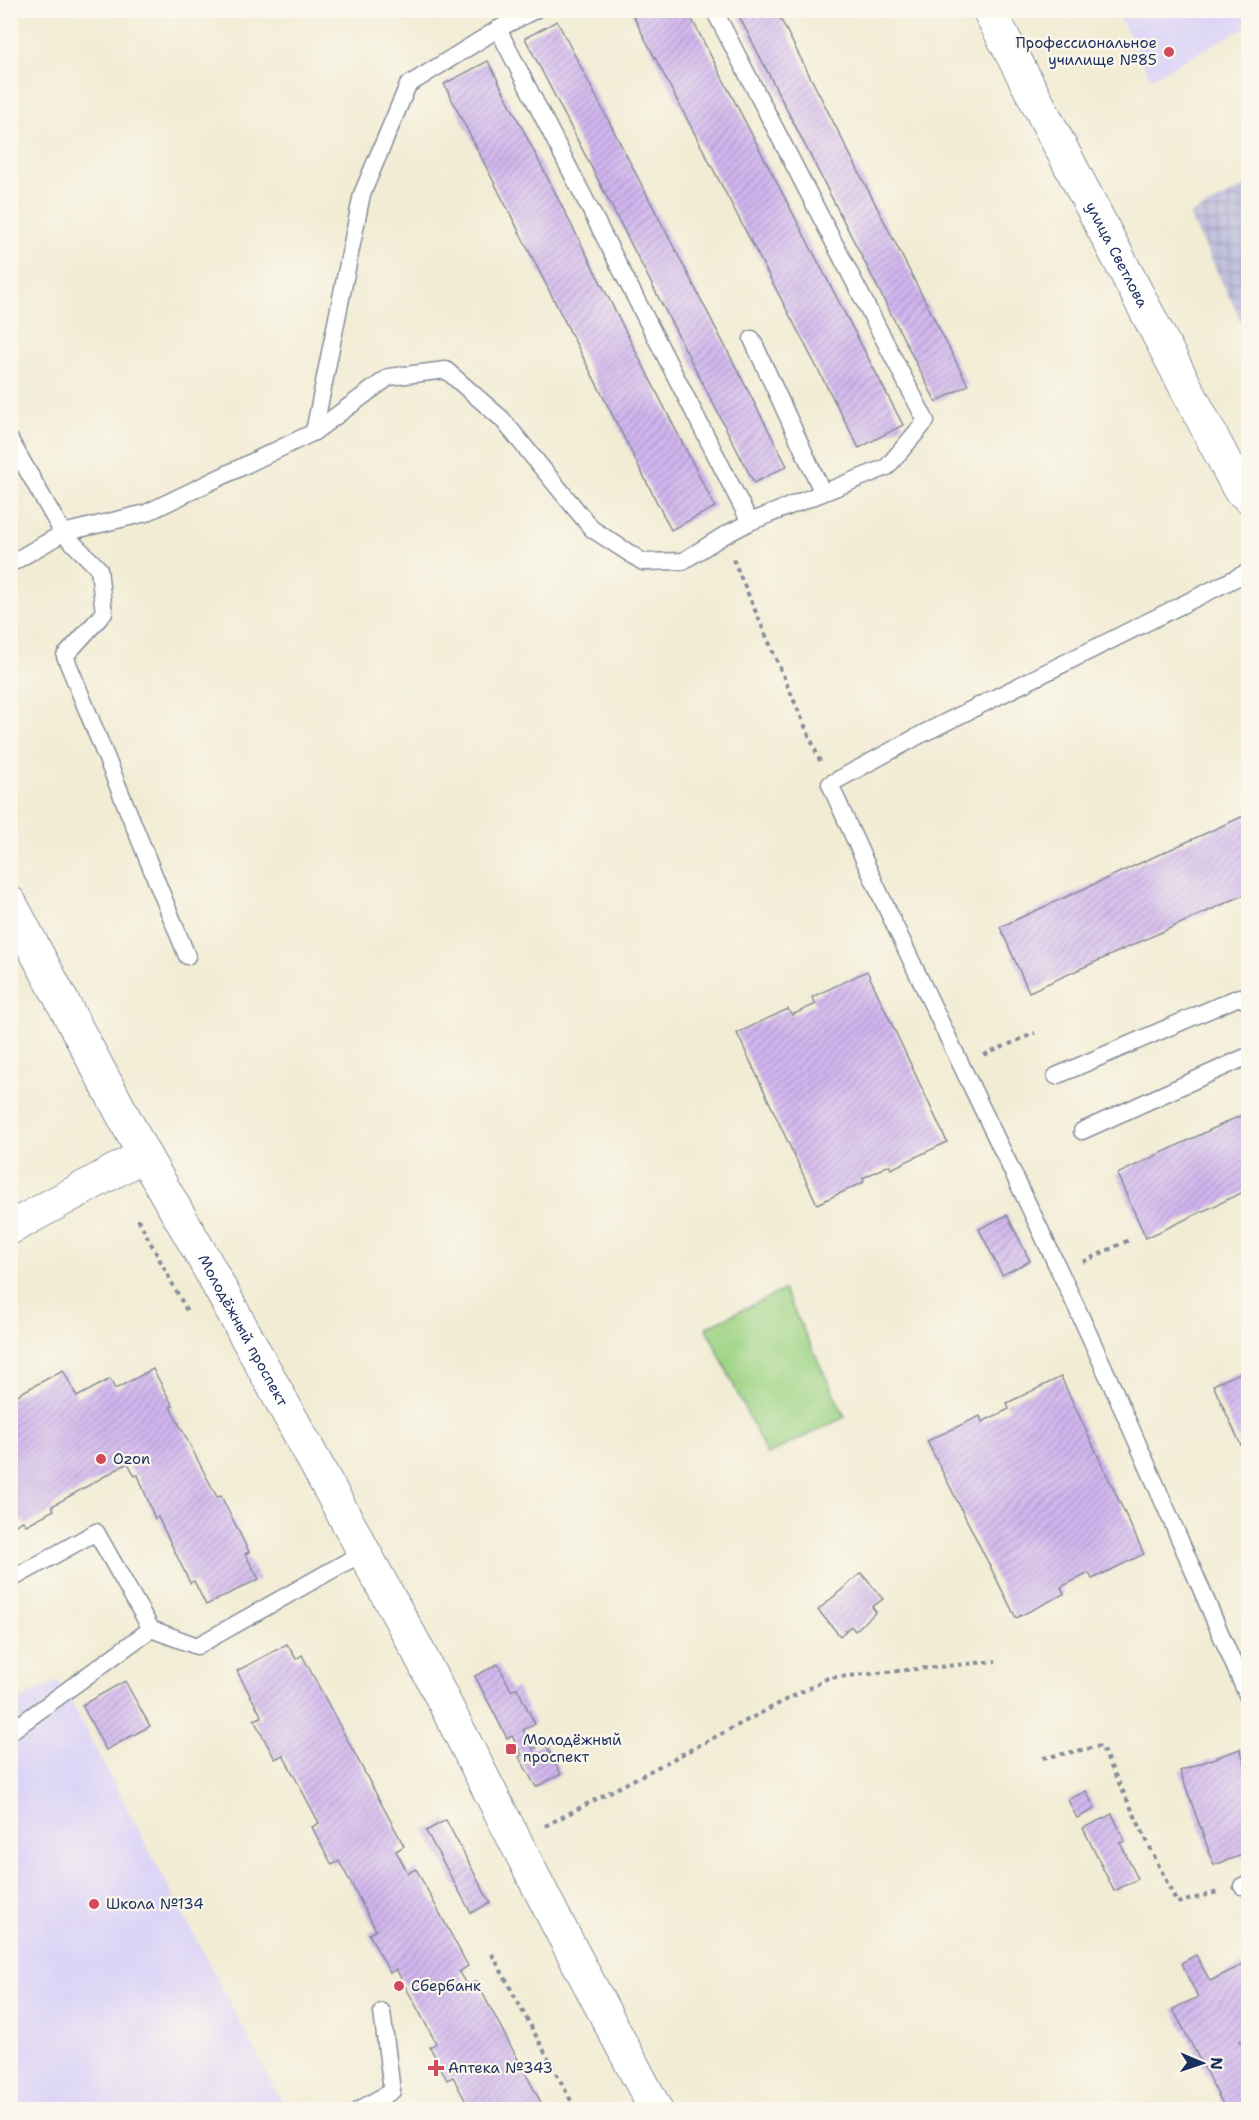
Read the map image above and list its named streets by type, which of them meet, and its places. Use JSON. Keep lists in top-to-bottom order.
{
  "streets": {
    "street": ["улица Светлова", "Молодёжный проспект"]
  },
  "places": {
    "other": [
      "Профессиональное училище №85",
      "Ozon",
      "Школа №134",
      "Сбербанк"
    ],
    "transit": ["Молодёжный проспект"],
    "health": ["Аптека №343"]
  },
  "north": "right"
}
